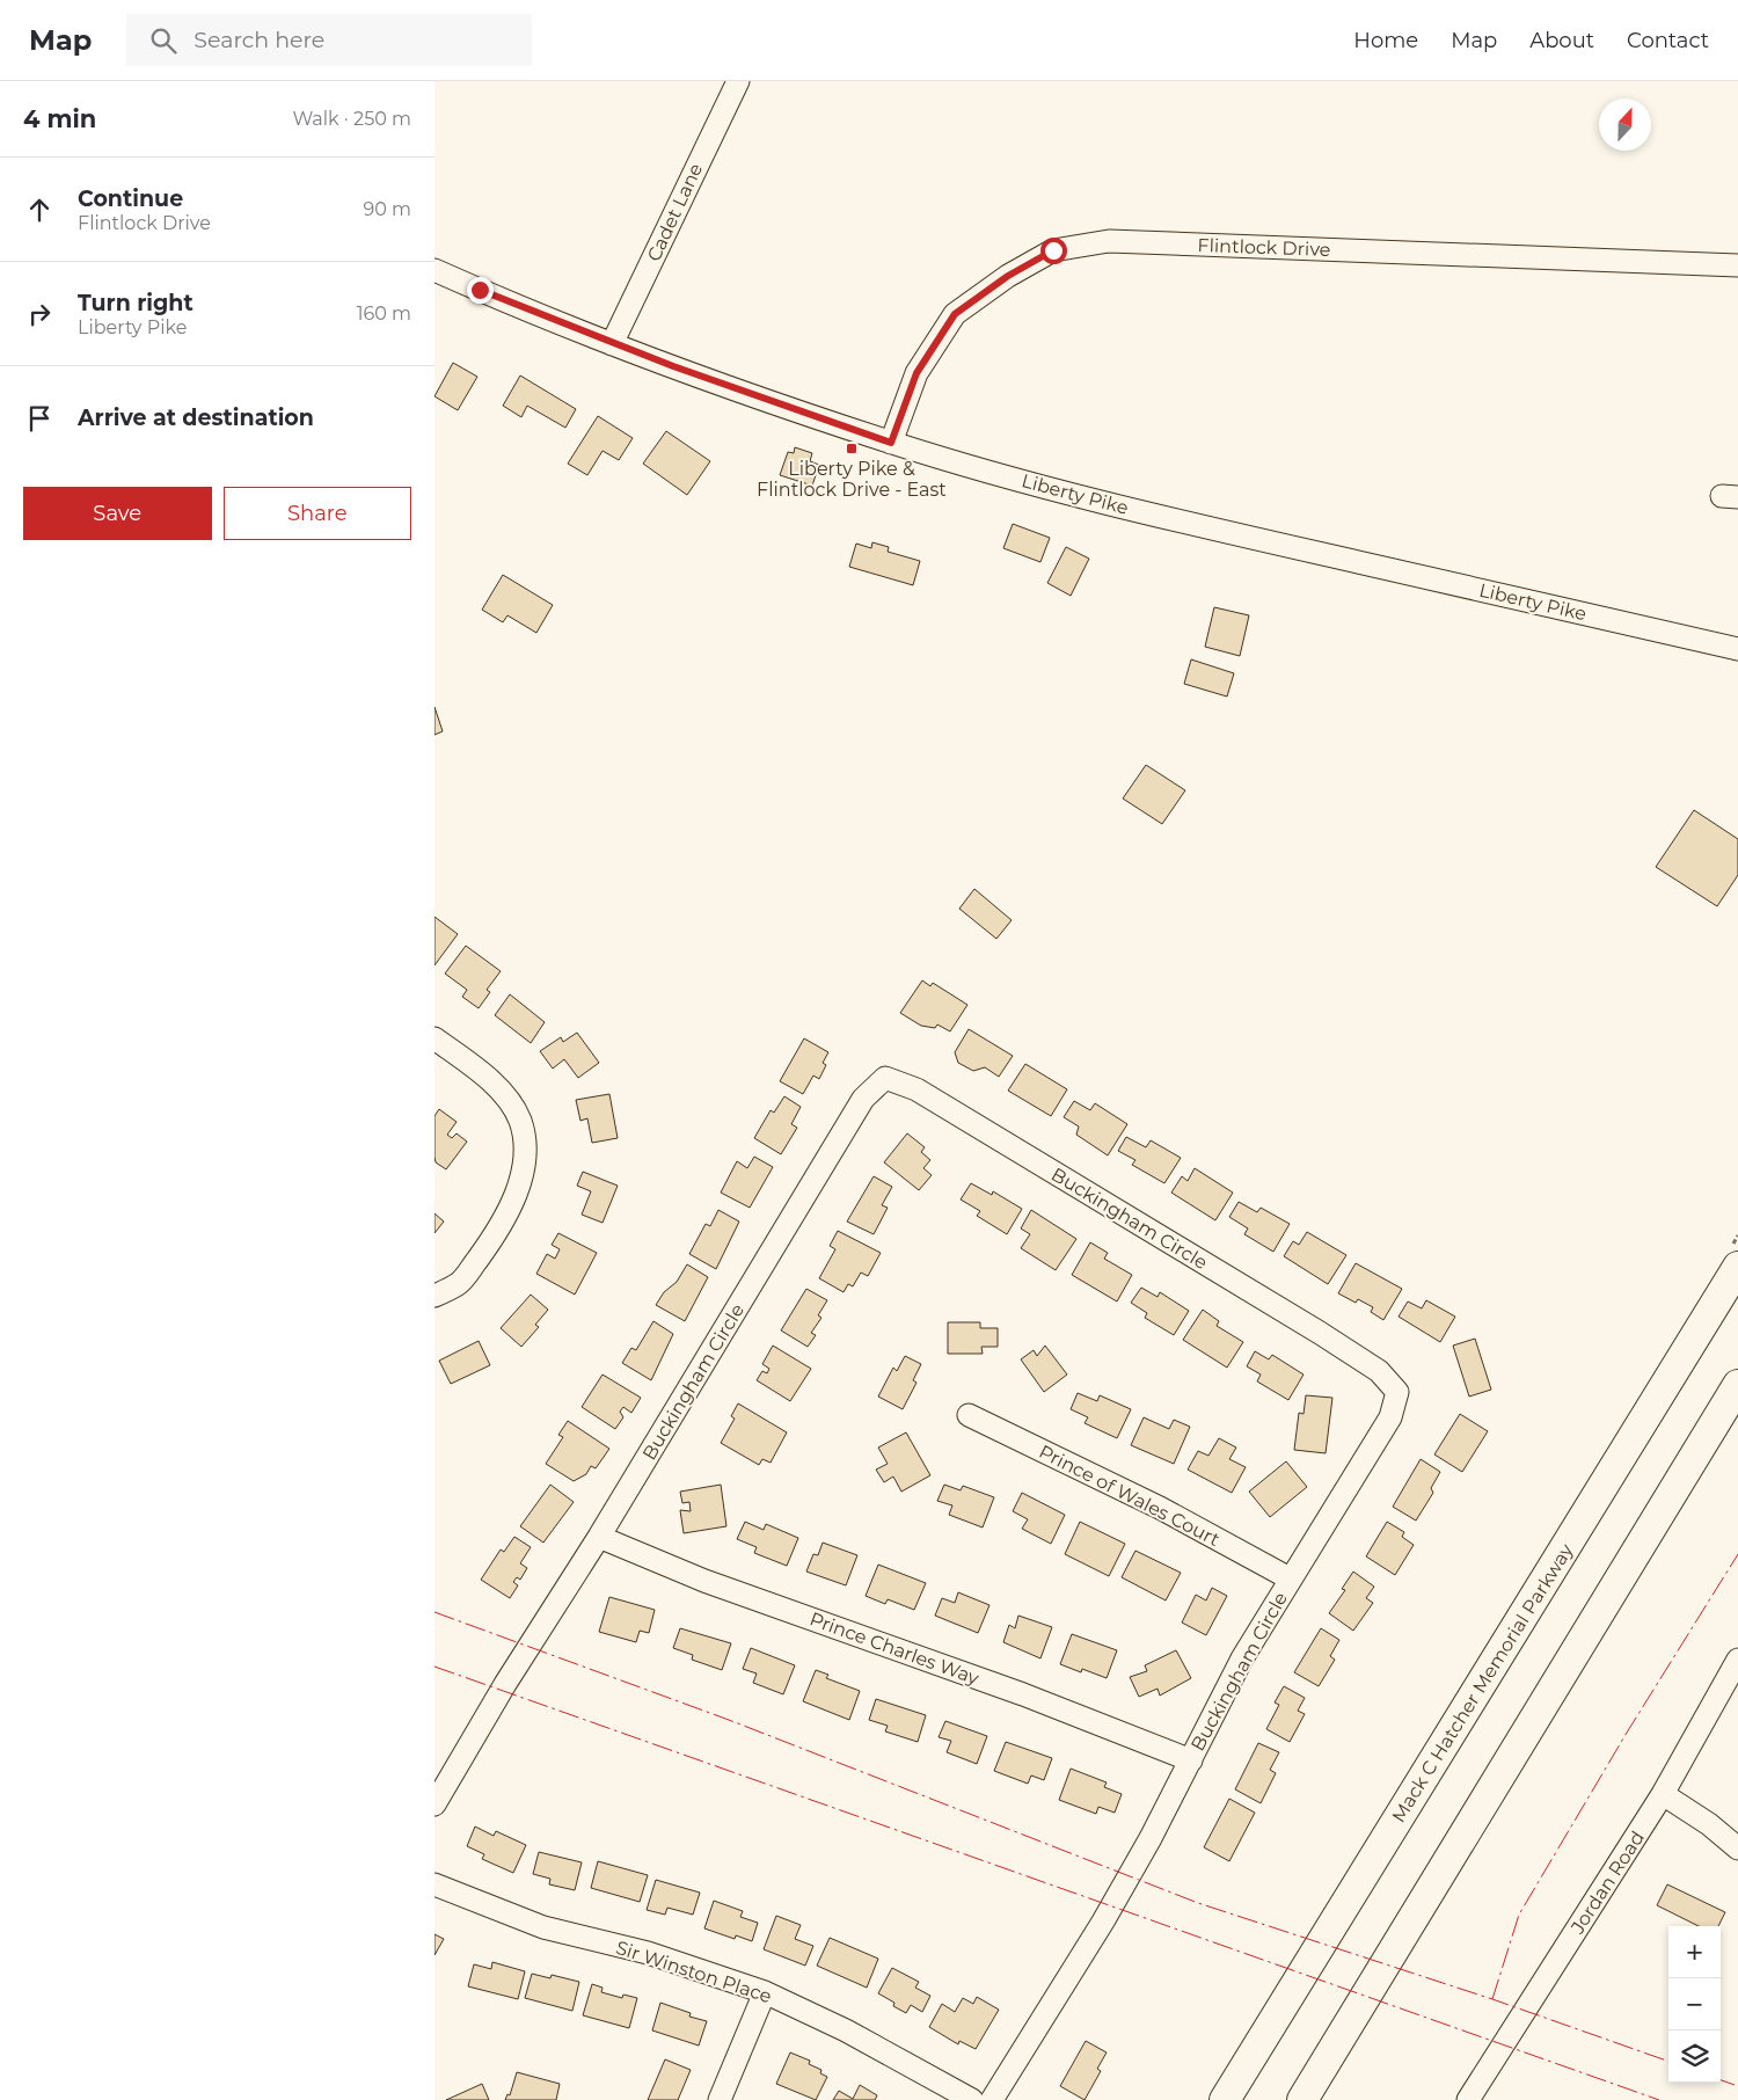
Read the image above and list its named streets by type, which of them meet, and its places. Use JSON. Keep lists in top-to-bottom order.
{
  "streets": {
    "highway": ["Mack C Hatcher Memorial Parkway"],
    "street": [
      "Cadet Lane",
      "Flintlock Drive",
      "Liberty Pike",
      "Buckingham Circle",
      "Prince of Wales Court",
      "Prince Charles Way",
      "Jordan Road",
      "Sir Winston Place"
    ]
  },
  "crossings": [
    ["Cadet Lane", "Liberty Pike"],
    ["Flintlock Drive", "Liberty Pike"],
    ["Buckingham Circle", "Prince of Wales Court"],
    ["Buckingham Circle", "Prince Charles Way"]
  ],
  "places": {
    "transit": ["Liberty Pike & Flintlock Drive - East"]
  },
  "north": "top",
  "page": {
    "header": "Map",
    "search": "Search here",
    "nav": [
      "Home",
      "Map",
      "About",
      "Contact"
    ],
    "heading": ["4 min", "Walk · 250 m"],
    "list": [
      ["Continue", "Flintlock Drive", "90 m"],
      ["Turn right", "Liberty Pike", "160 m"],
      "Arrive at destination"
    ],
    "buttons": ["Save", "Share"],
    "map_buttons": ["+", "−"]
  }
}
